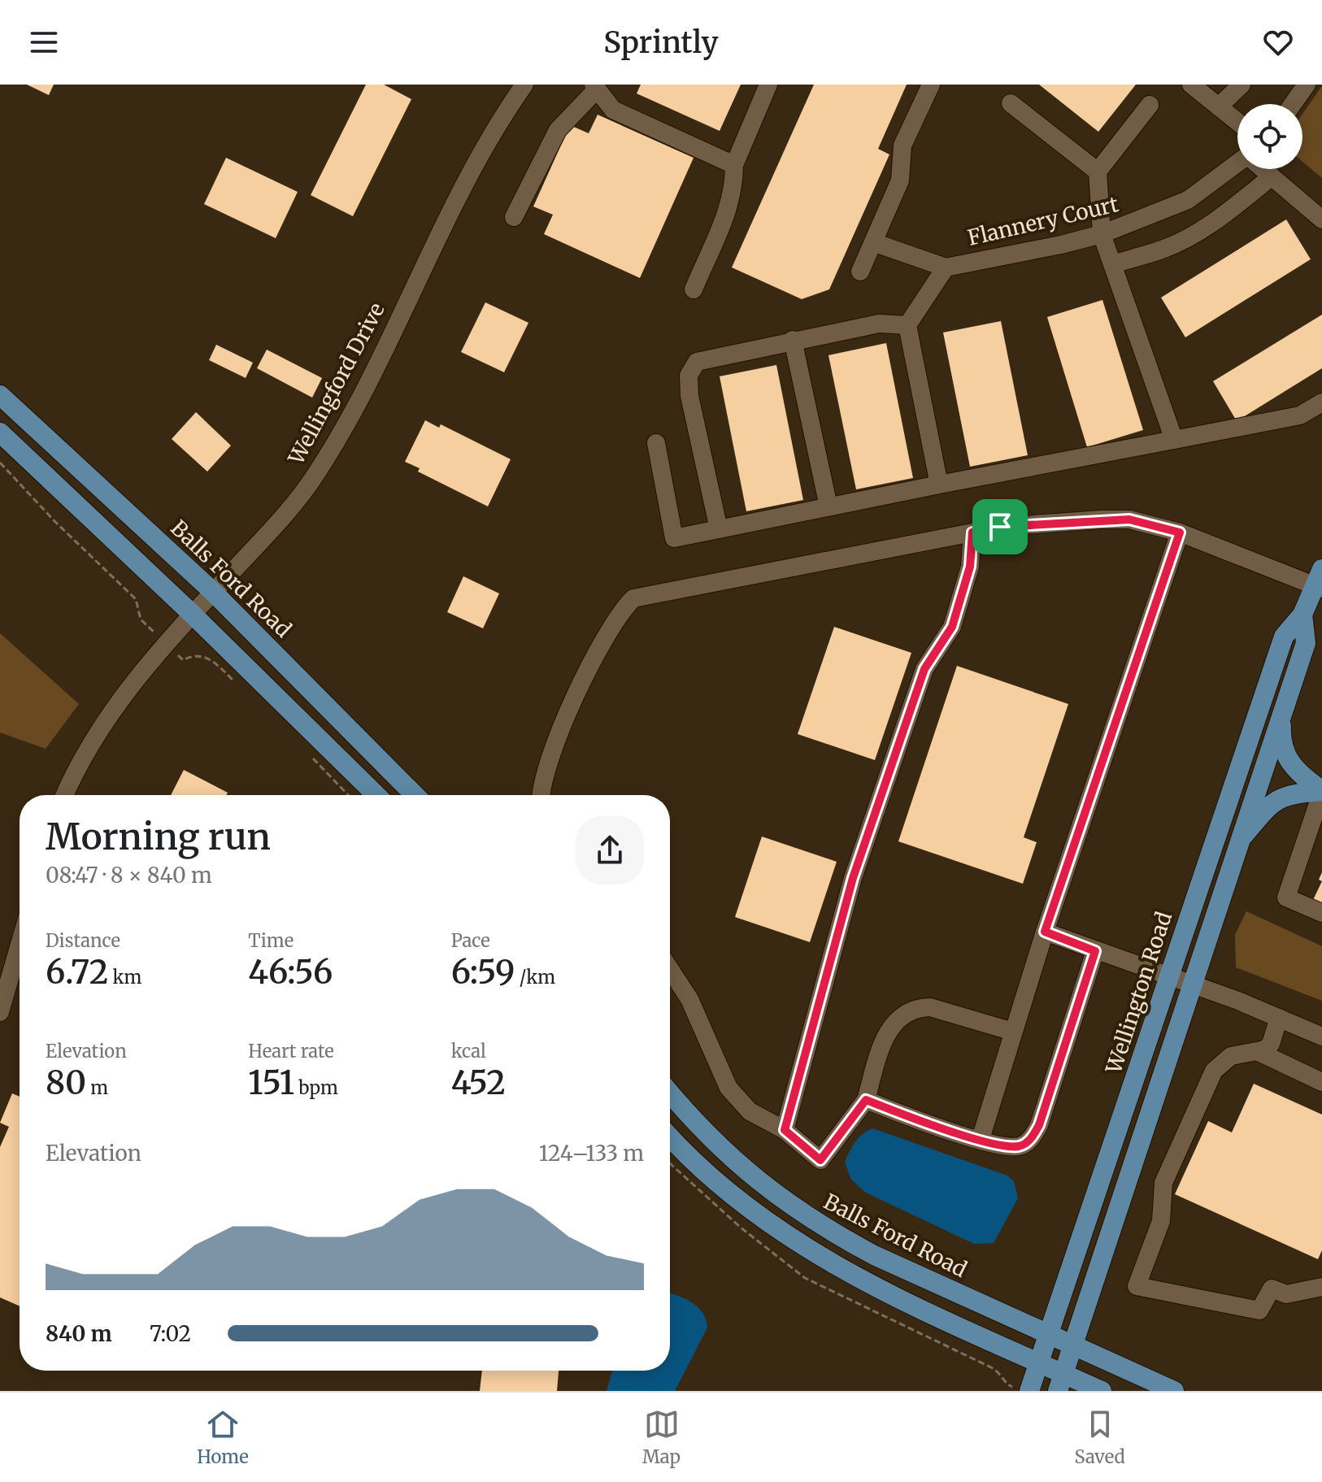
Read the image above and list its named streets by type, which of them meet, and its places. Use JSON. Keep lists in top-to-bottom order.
{
  "streets": {
    "main road": ["Balls Ford Road", "Wellington Road"],
    "street": ["Flannery Court", "Wellingford Drive"]
  },
  "crossings": [
    ["Wellingford Drive", "Balls Ford Road"],
    ["Balls Ford Road", "Wellington Road"]
  ],
  "page": {
    "header": "Sprintly",
    "heading": ["Morning run", "08:47 · 8 × 840 m"],
    "stats": [
      ["Distance", "6.72 km"],
      ["Time", "46:56"],
      ["Pace", "6:59 /km"],
      ["Elevation", "80 m"],
      ["Heart rate", "151 bpm"],
      ["kcal", "452"]
    ],
    "chart": ["Elevation", "124–133 m"],
    "list": [
      {
        "name": "840 m",
        "note": "7:02"
      }
    ],
    "tabs": ["Home", "Map", "Saved"]
  }
}
